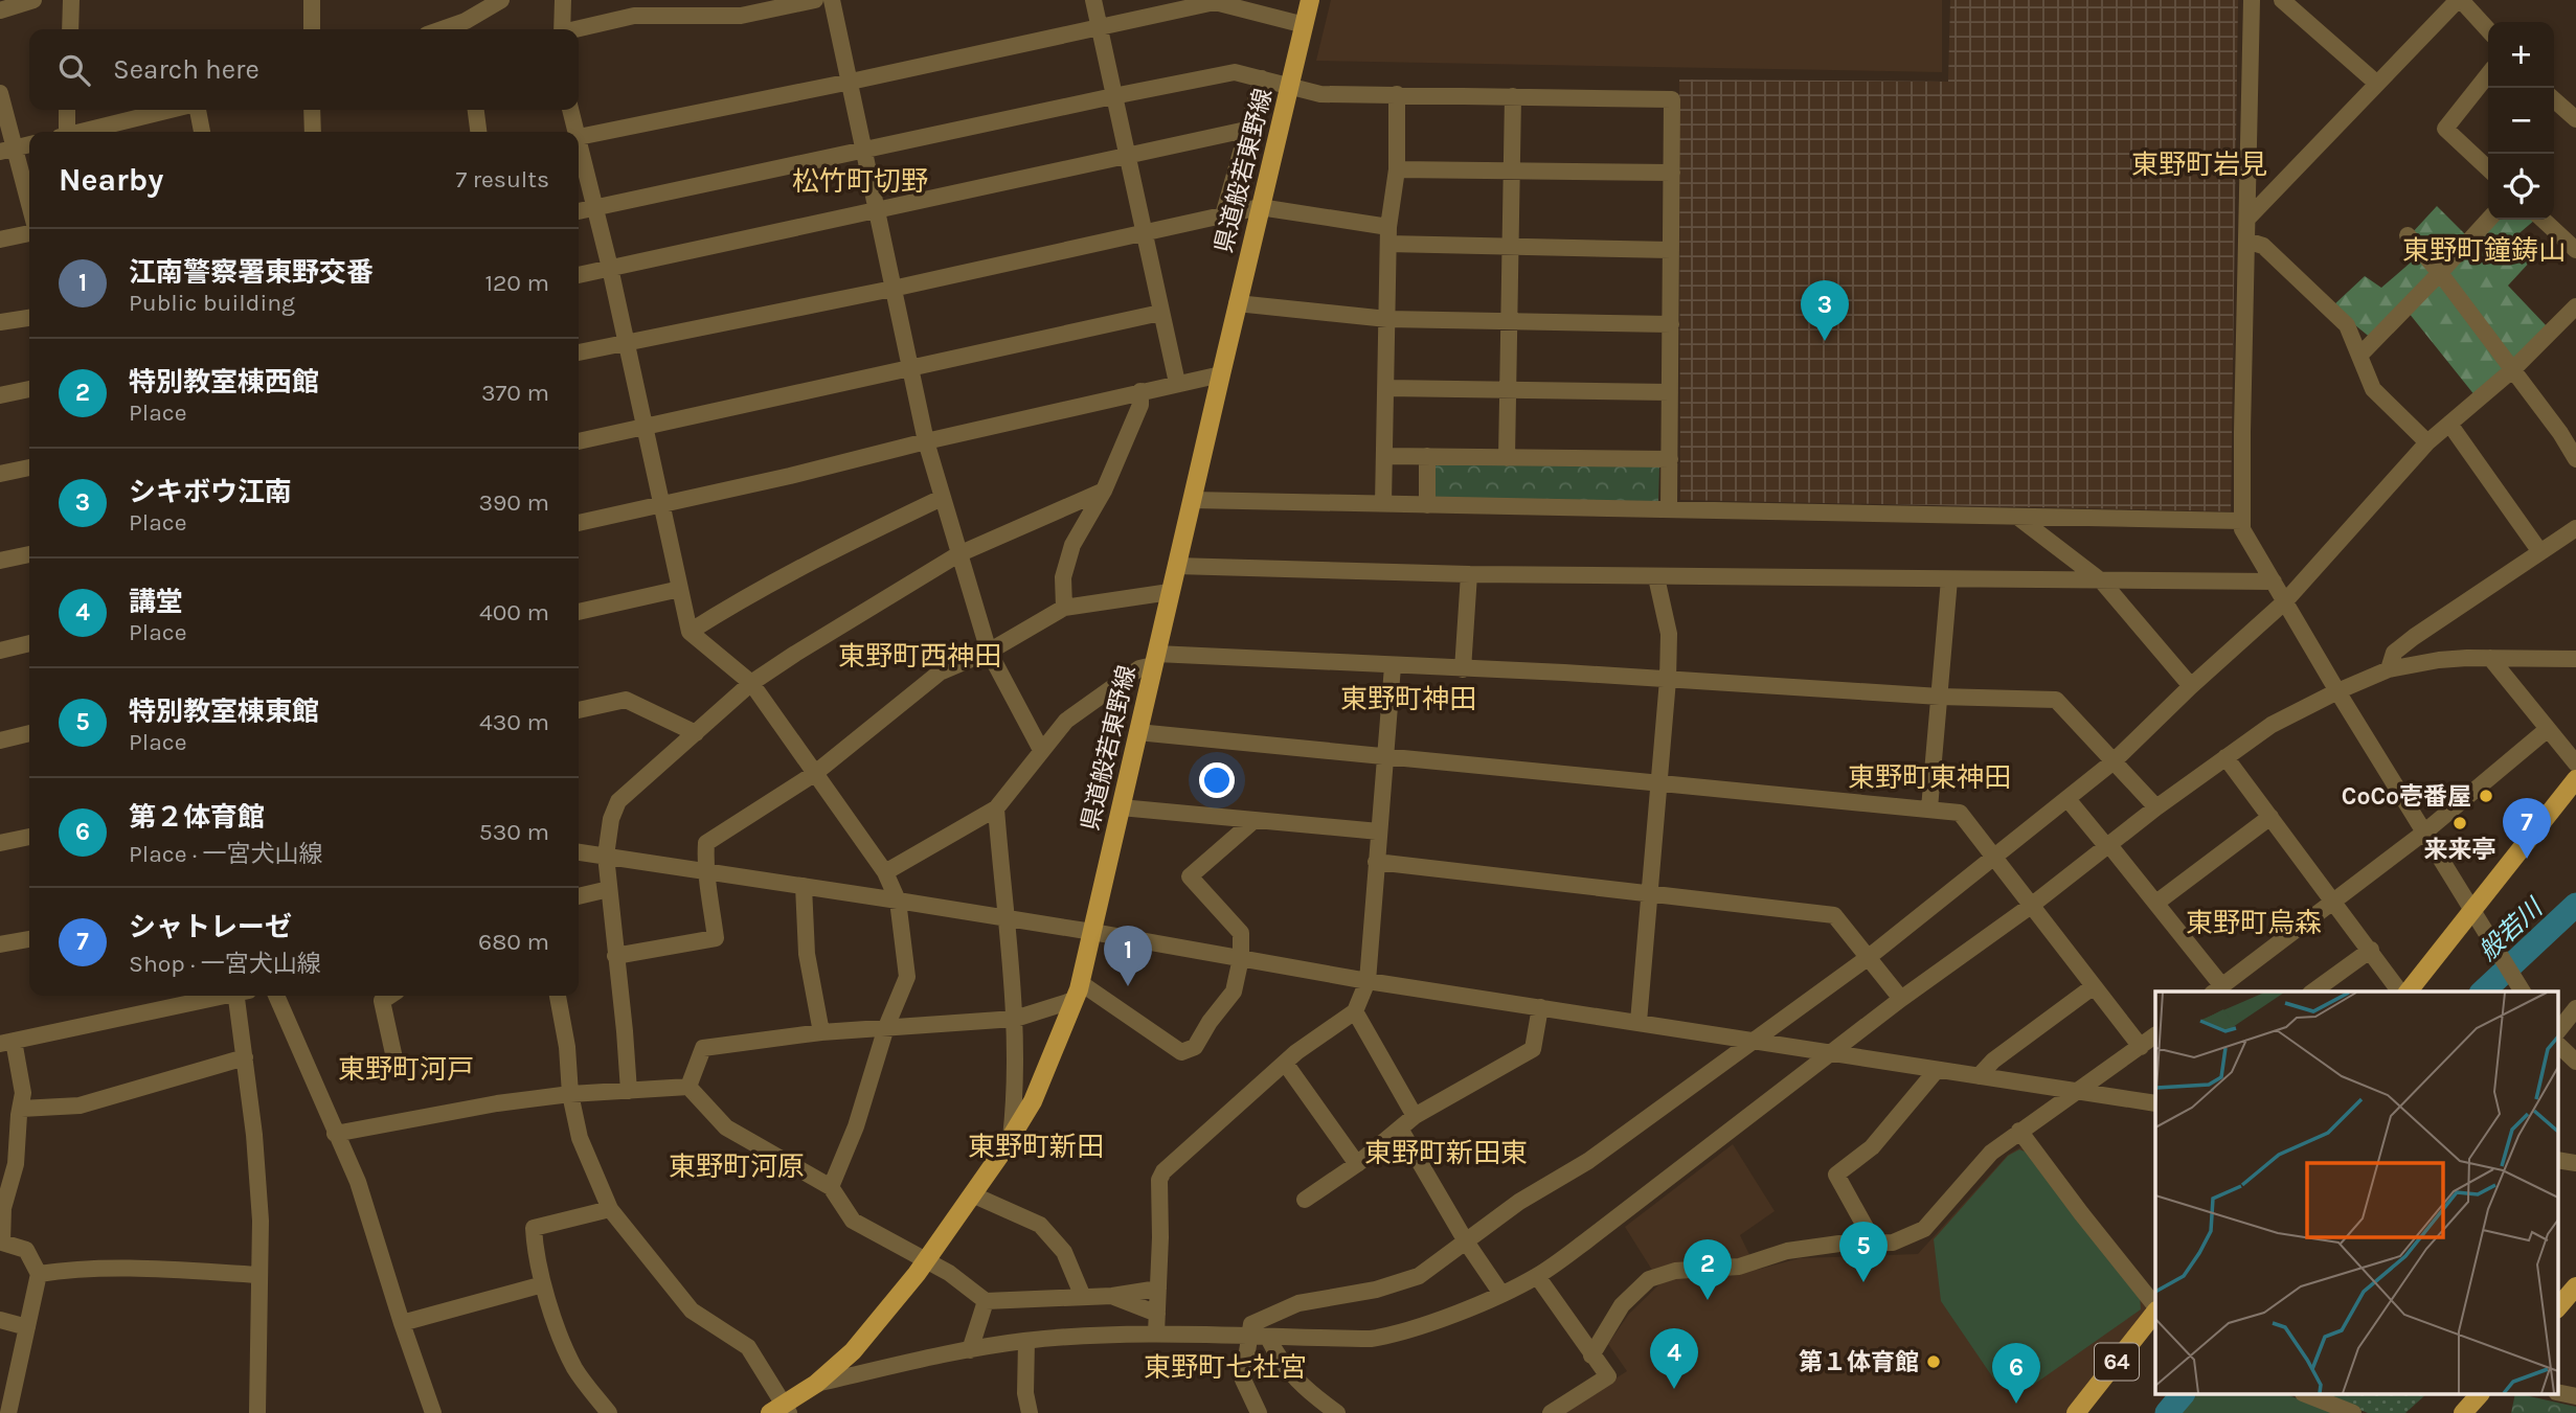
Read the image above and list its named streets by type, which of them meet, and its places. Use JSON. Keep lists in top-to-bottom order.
{
  "streets": {
    "main road": ["県道般若東野線", "64"]
  },
  "districts": [
    "東野町岩見",
    "松竹町切野",
    "東野町鐘鋳山",
    "東野町西神田",
    "東野町神田",
    "東野町東神田",
    "東野町烏森",
    "東野町河戸",
    "東野町新田",
    "東野町新田東",
    "東野町河原",
    "東野町七社宮"
  ],
  "water": ["般若川"],
  "places": ["CoCo壱番屋", "来来亭", "第１体育館"],
  "page": {
    "map_buttons": ["+", "−"],
    "search": "Search here",
    "heading": ["Nearby", "7 results"],
    "list": [
      {
        "mark": "1",
        "name": "江南警察署東野交番",
        "note": "Public building",
        "value": "120 m"
      },
      {
        "mark": "2",
        "name": "特別教室棟西館",
        "note": "Place",
        "value": "370 m"
      },
      {
        "mark": "3",
        "name": "シキボウ江南",
        "note": "Place",
        "value": "390 m"
      },
      {
        "mark": "4",
        "name": "講堂",
        "note": "Place",
        "value": "400 m"
      },
      {
        "mark": "5",
        "name": "特別教室棟東館",
        "note": "Place",
        "value": "430 m"
      },
      {
        "mark": "6",
        "name": "第２体育館",
        "note": "Place · 一宮犬山線",
        "value": "530 m"
      },
      {
        "mark": "7",
        "name": "シャトレーゼ",
        "note": "Shop · 一宮犬山線",
        "value": "680 m"
      }
    ],
    "pins": [
      "3",
      "7",
      "1",
      "5",
      "2",
      "4",
      "6"
    ]
  }
}
